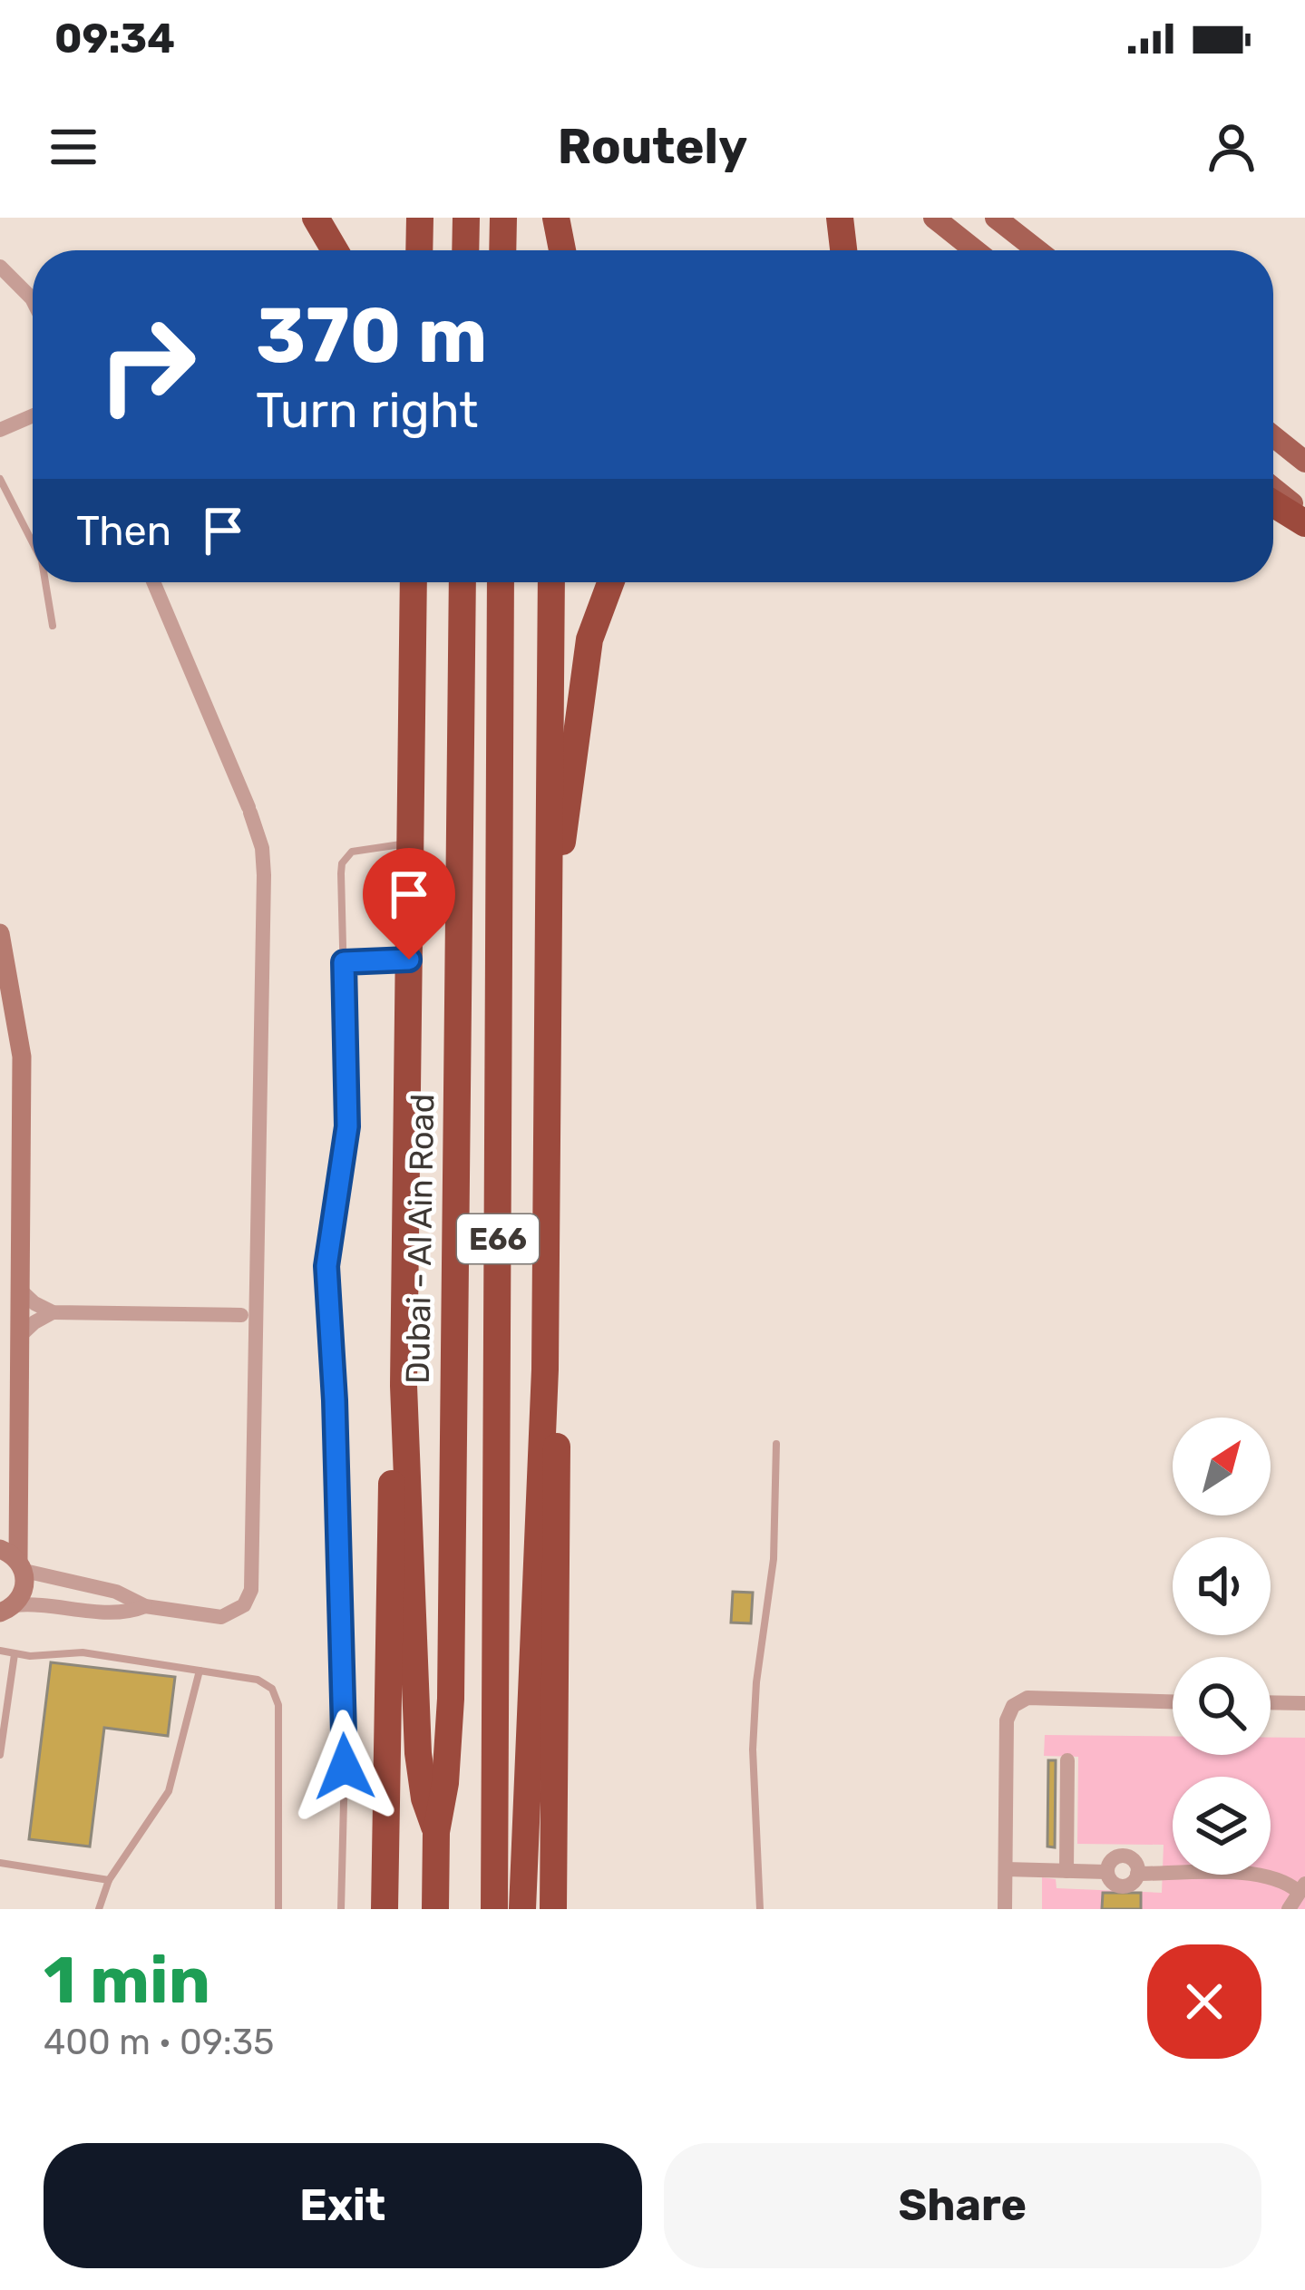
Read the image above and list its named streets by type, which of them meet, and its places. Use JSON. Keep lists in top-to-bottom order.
{
  "streets": {
    "highway": ["Dubai - Al Ain Road", "E66"]
  },
  "north": "top right",
  "page": {
    "status": "09:34",
    "header": "Routely",
    "turn": ["370 m", "Turn right"],
    "then": "Then",
    "heading": ["1 min", "400 m · 09:35"],
    "buttons": ["Exit", "Share"]
  }
}
